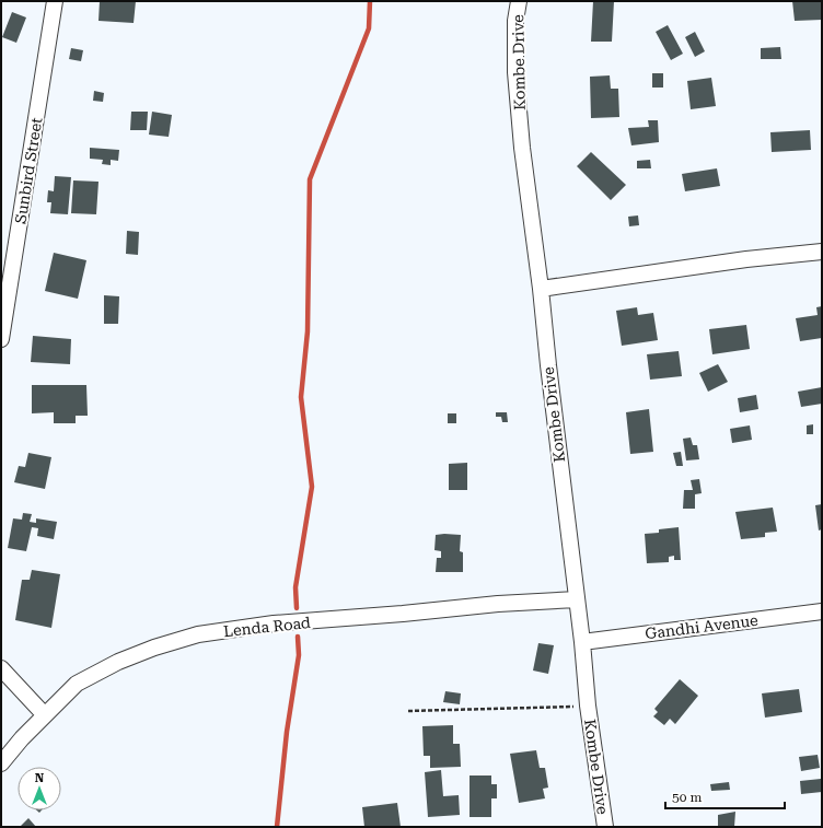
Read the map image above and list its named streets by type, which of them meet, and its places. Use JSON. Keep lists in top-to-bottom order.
{
  "streets": {
    "street": [
      "Kombe Drive",
      "Sunbird Street",
      "Lenda Road",
      "Gandhi Avenue"
    ]
  },
  "crossings": [
    ["Kombe Drive", "Lenda Road"],
    ["Kombe Drive", "Gandhi Avenue"]
  ],
  "scale_bar": "50 m",
  "north": "top"
}
